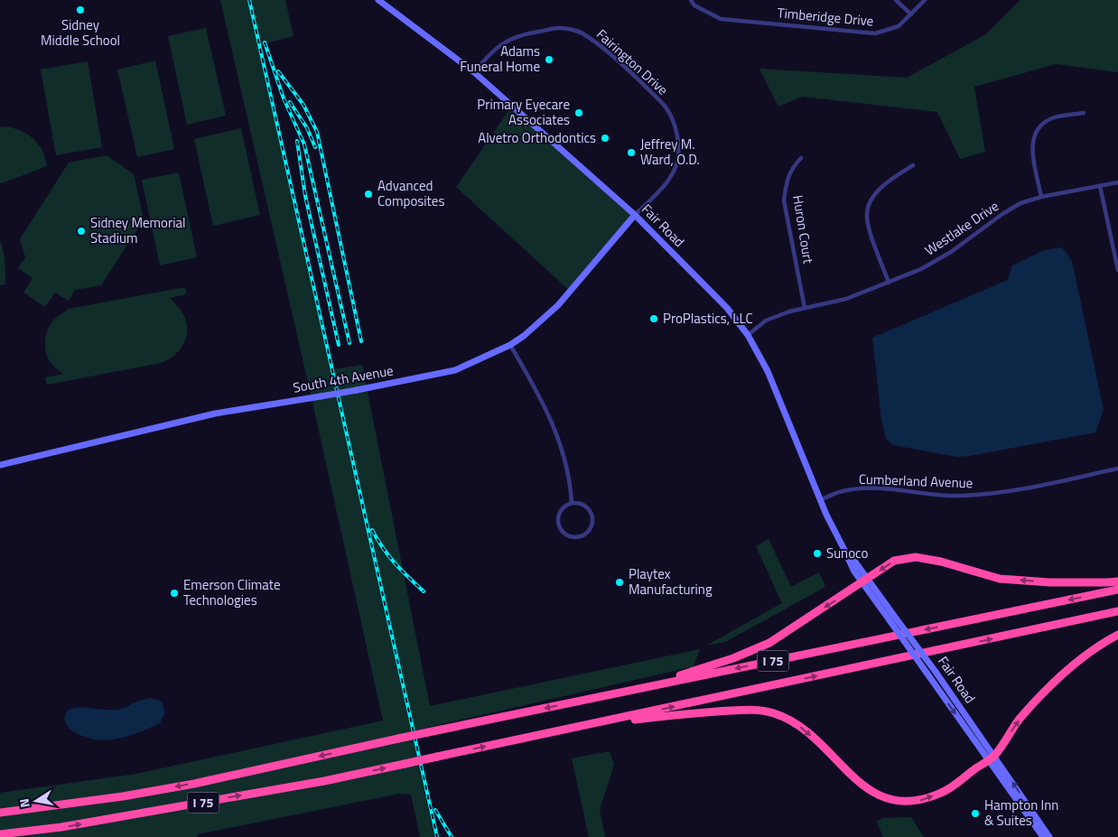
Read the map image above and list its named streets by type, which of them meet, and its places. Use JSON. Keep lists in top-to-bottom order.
{
  "streets": {
    "highway": ["I 75"],
    "main road": ["Fair Road", "South 4th Avenue"],
    "street": [
      "Timberidge Drive",
      "Fairington Drive",
      "Westlake Drive",
      "Huron Court",
      "Cumberland Avenue"
    ]
  },
  "crossings": [
    ["Fairington Drive", "Fair Road"],
    ["Fairington Drive", "South 4th Avenue"],
    ["Fair Road", "Westlake Drive"],
    ["Fair Road", "South 4th Avenue"],
    ["Fair Road", "Cumberland Avenue"],
    ["Westlake Drive", "Huron Court"]
  ],
  "places": [
    "Sidney Middle School",
    "Adams Funeral Home",
    "Primary Eyecare Associates",
    "Alvetro Orthodontics",
    "Jeffrey M. Ward, O.D.",
    "Advanced Composites",
    "Sidney Memorial Stadium",
    "ProPlastics, LLC",
    "Sunoco",
    "Playtex Manufacturing",
    "Emerson Climate Technologies",
    "Hampton Inn & Suites"
  ],
  "north": "left"
}
